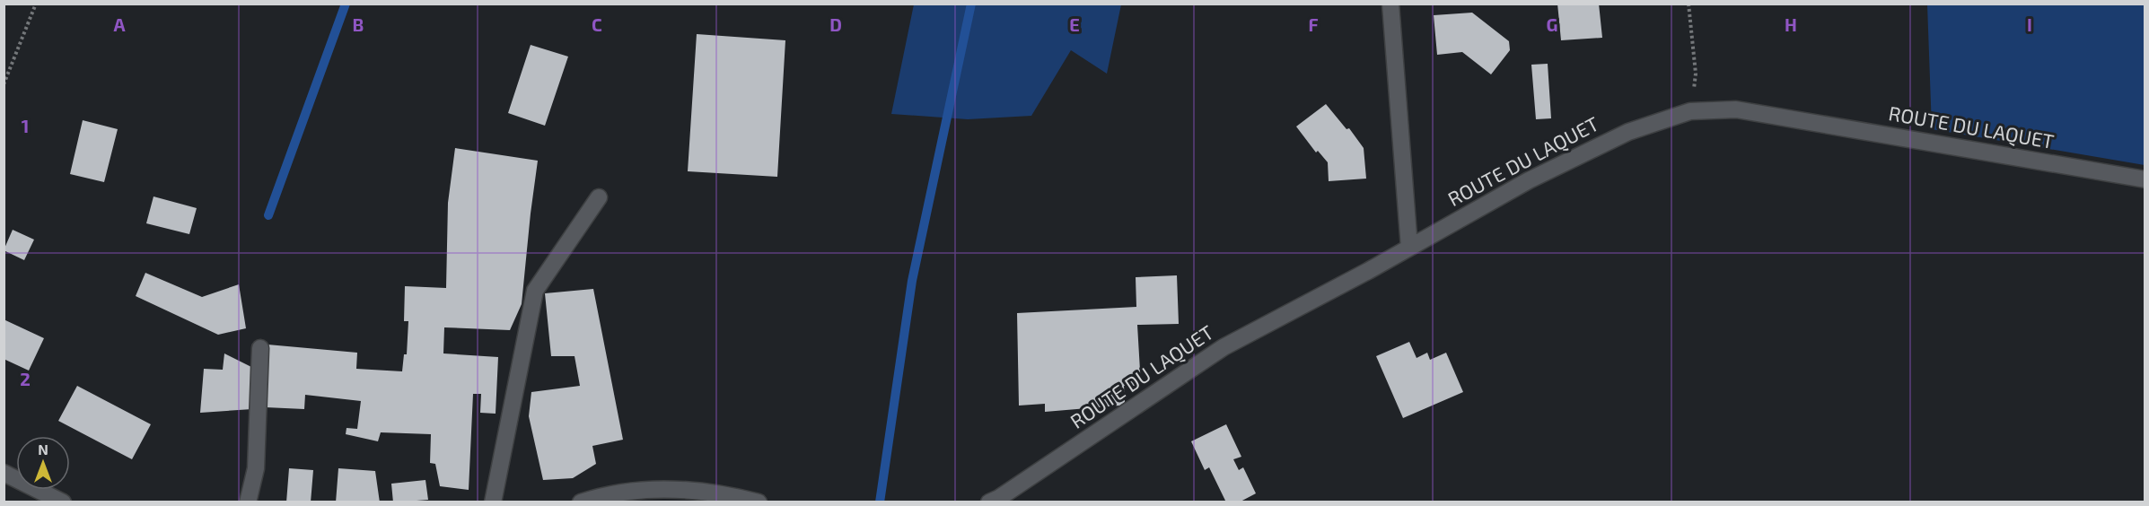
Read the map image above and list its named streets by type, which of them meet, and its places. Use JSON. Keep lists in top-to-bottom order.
{
  "streets": {
    "street": ["ROUTE DU LAQUET"]
  },
  "north": "top",
  "grid": {
    "columns": [
      "A",
      "B",
      "C",
      "D",
      "E",
      "F",
      "G",
      "H",
      "I"
    ],
    "rows": ["1", "2"]
  }
}
